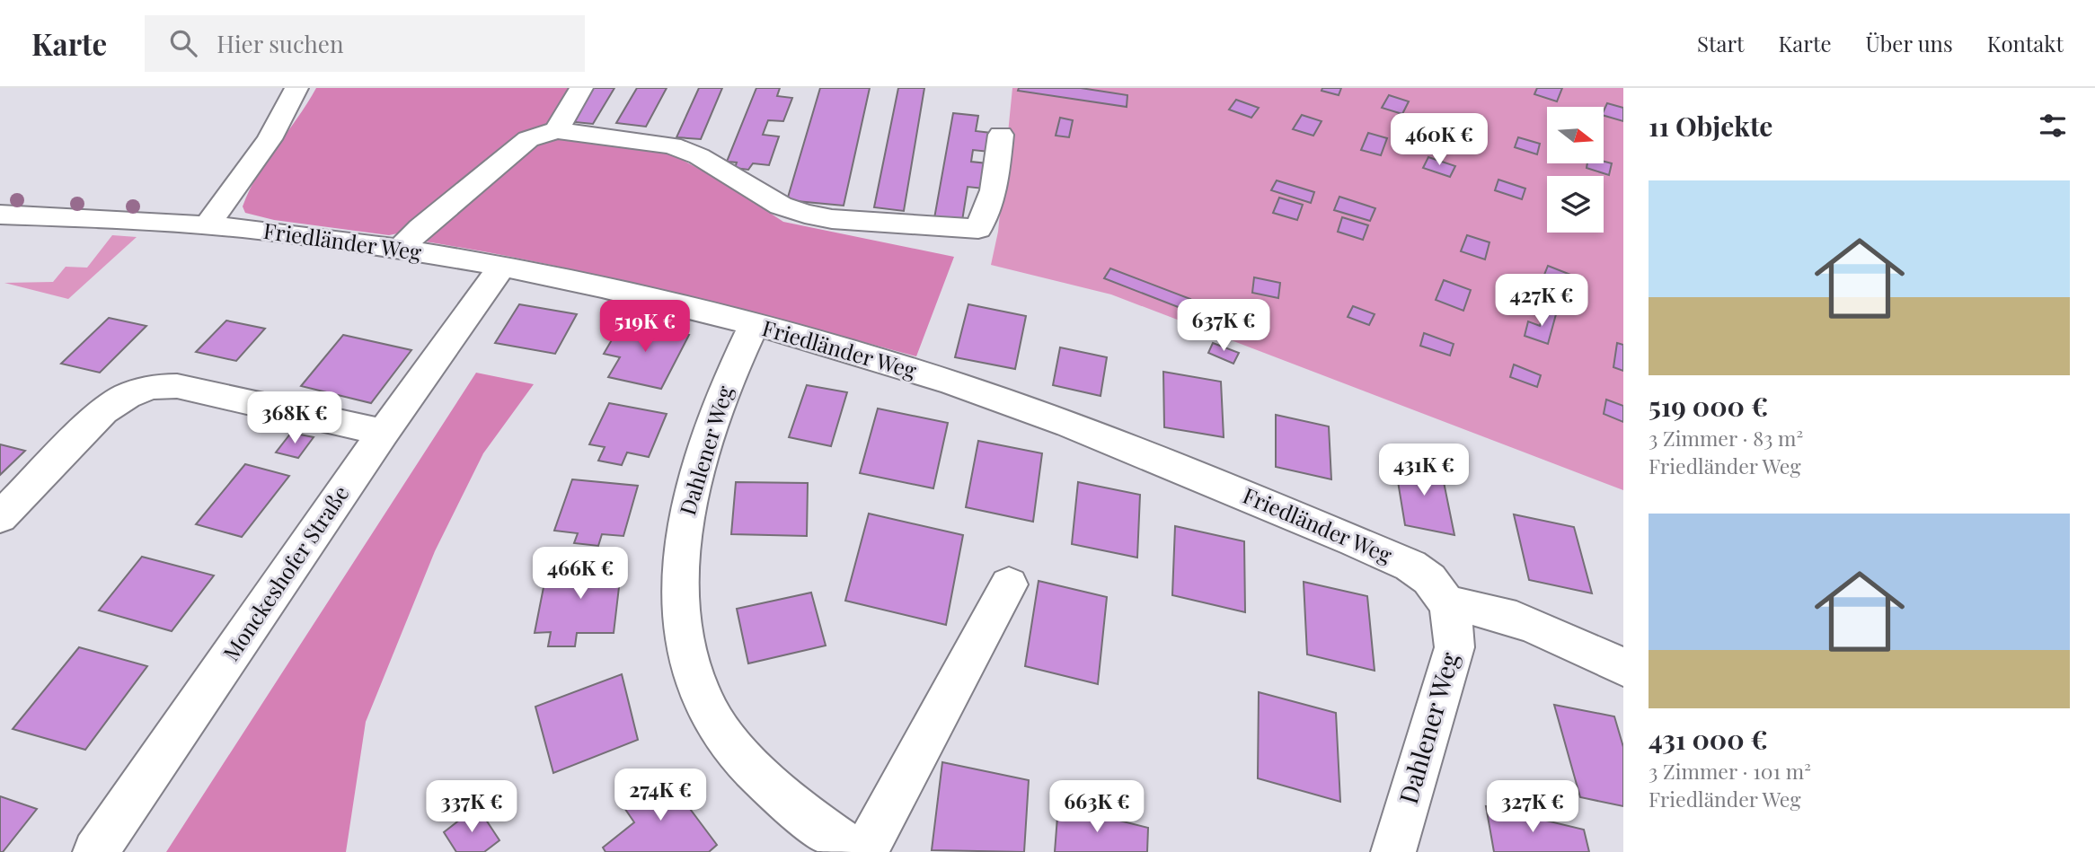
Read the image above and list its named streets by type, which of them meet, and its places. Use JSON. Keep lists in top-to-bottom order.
{
  "streets": {
    "street": ["Friedländer Weg", "Dahlener Weg", "Monckeshofer Straße"]
  },
  "crossings": [
    ["Friedländer Weg", "Dahlener Weg"],
    ["Friedländer Weg", "Monckeshofer Straße"]
  ],
  "north": "right",
  "page": {
    "header": "Karte",
    "search": "Hier suchen",
    "nav": [
      "Start",
      "Karte",
      "Über uns",
      "Kontakt"
    ],
    "heading": "11 Objekte",
    "price": [
      "460K €",
      "427K €",
      "637K €",
      "519K €",
      "368K €",
      "431K €",
      "466K €",
      "274K €",
      "337K €",
      "663K €",
      "327K €"
    ],
    "list": [
      {
        "name": "519 000 €",
        "note": "3 Zimmer · 83 m² · Friedländer Weg"
      },
      {
        "name": "431 000 €",
        "note": "3 Zimmer · 101 m² · Friedländer Weg"
      }
    ]
  }
}
